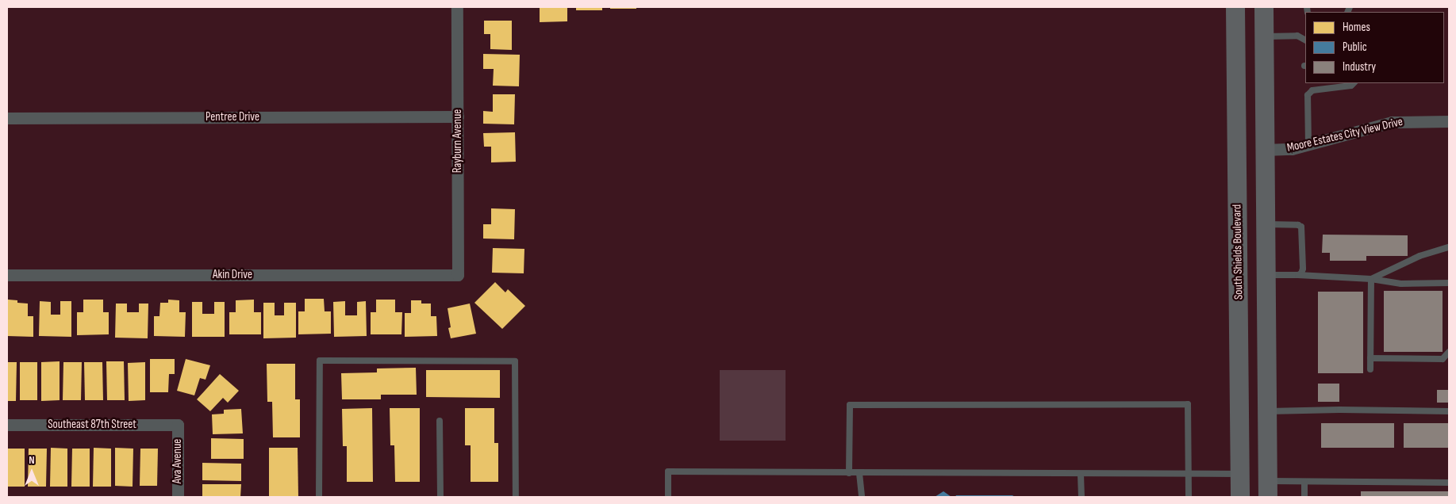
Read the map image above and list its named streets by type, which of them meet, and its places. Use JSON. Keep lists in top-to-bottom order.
{
  "streets": {
    "main road": ["South Shields Boulevard"],
    "street": [
      "Pentree Drive",
      "Moore Estates City View Drive",
      "Rayburn Avenue",
      "Akin Drive",
      "Southeast 87th Street",
      "Ava Avenue"
    ]
  },
  "crossings": [
    ["Pentree Drive", "Rayburn Avenue"],
    ["Rayburn Avenue", "Akin Drive"],
    ["Southeast 87th Street", "Ava Avenue"]
  ],
  "legend": ["Homes", "Public", "Industry"],
  "north": "top"
}
